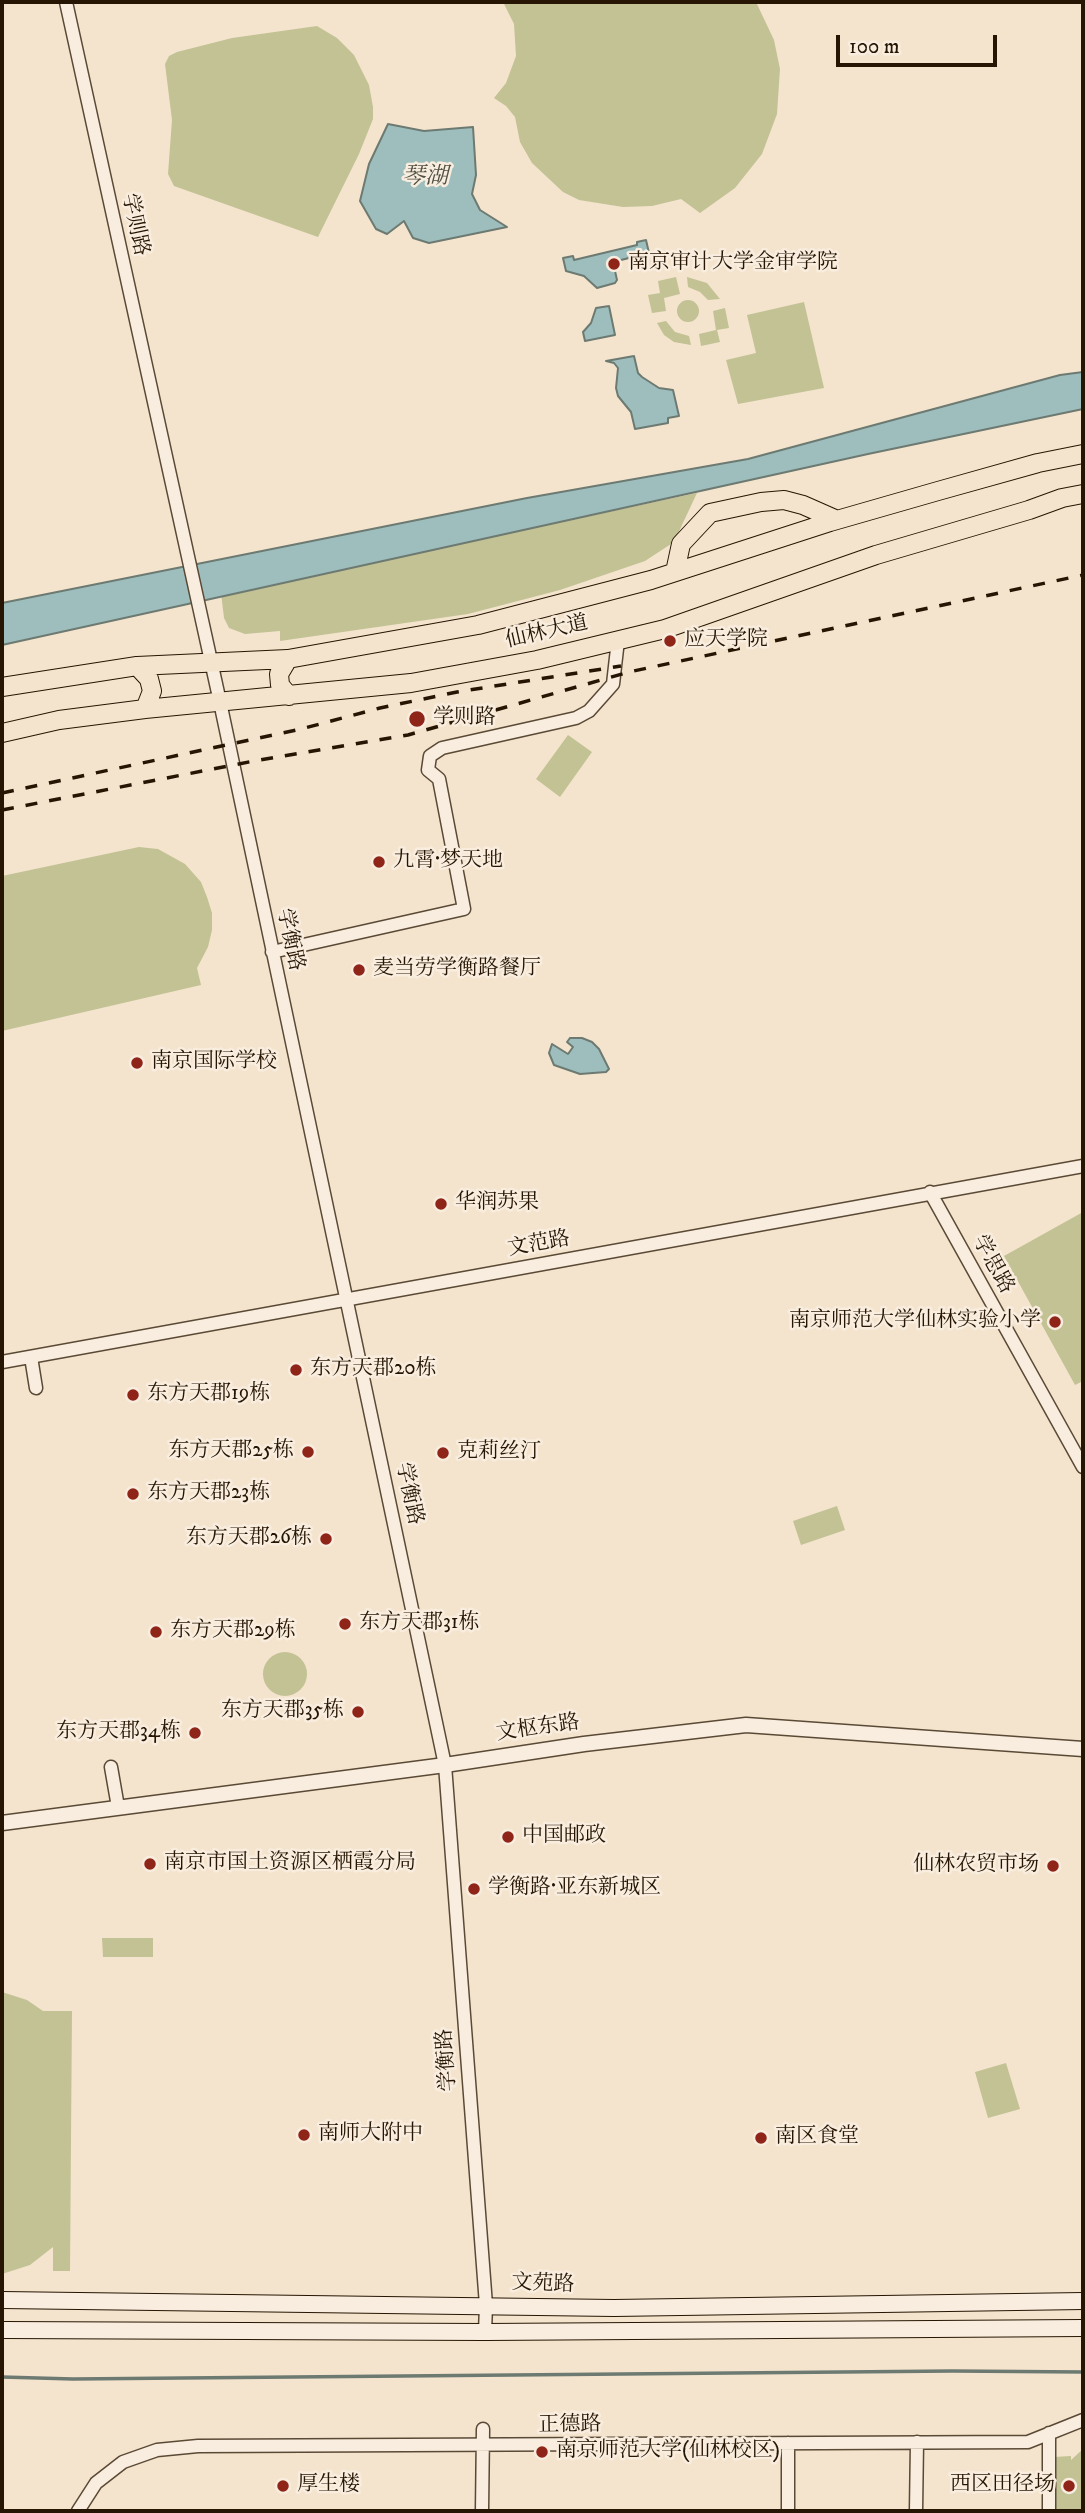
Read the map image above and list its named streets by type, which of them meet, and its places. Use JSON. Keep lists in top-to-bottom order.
{
  "streets": {
    "main road": ["仙林大道", "文苑路"],
    "street": [
      "学则路",
      "学衡路",
      "文范路",
      "学思路",
      "文枢东路",
      "正德路"
    ]
  },
  "crossings": [
    ["学则路", "仙林大道"],
    ["学则路", "学衡路"],
    ["仙林大道", "学衡路"],
    ["学衡路", "文范路"],
    ["学衡路", "文枢东路"],
    ["学衡路", "文苑路"],
    ["文范路", "学思路"]
  ],
  "water": ["琴湖"],
  "places": [
    "南京审计大学金审学院",
    "应天学院",
    "学则路",
    "九霄·梦天地",
    "麦当劳学衡路餐厅",
    "南京国际学校",
    "华润苏果",
    "南京师范大学仙林实验小学",
    "东方天郡20栋",
    "东方天郡19栋",
    "东方天郡25栋",
    "克莉丝汀",
    "东方天郡23栋",
    "东方天郡26栋",
    "东方天郡31栋",
    "东方天郡29栋",
    "东方天郡35栋",
    "东方天郡34栋",
    "中国邮政",
    "南京市国土资源区栖霞分局",
    "仙林农贸市场",
    "学衡路·亚东新城区",
    "南师大附中",
    "南区食堂",
    "南京师范大学(仙林校区)",
    "厚生楼",
    "西区田径场"
  ],
  "scale_bar": "100 m"
}
